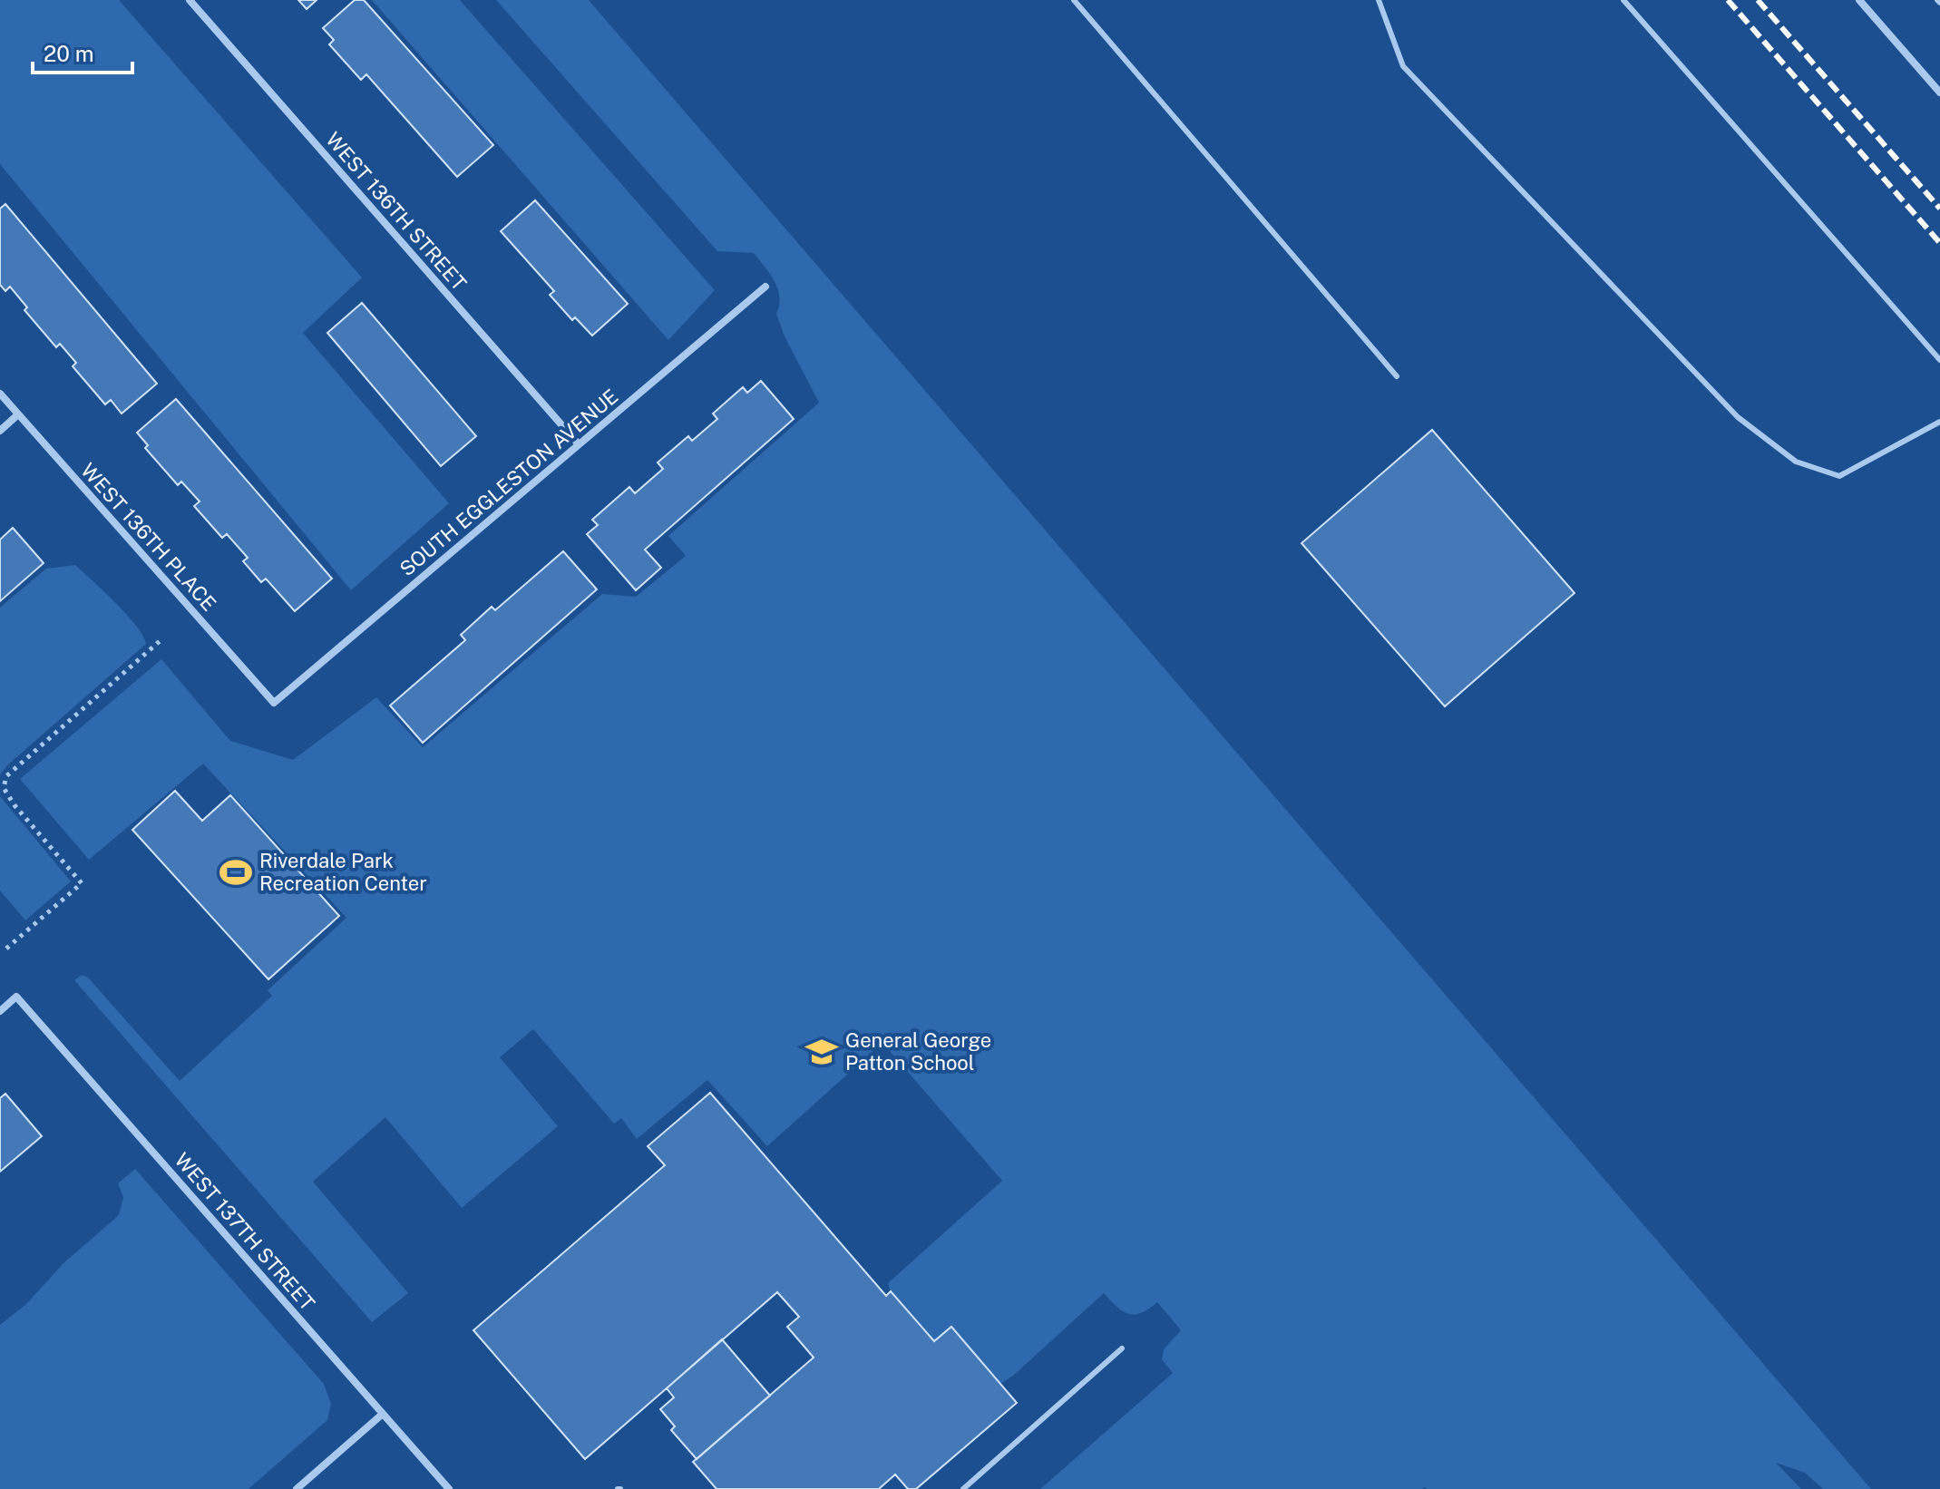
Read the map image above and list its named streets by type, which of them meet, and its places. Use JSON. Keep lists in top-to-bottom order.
{
  "streets": {
    "street": [
      "WEST 136TH STREET",
      "SOUTH EGGLESTON AVENUE",
      "WEST 136TH PLACE",
      "WEST 137TH STREET"
    ]
  },
  "crossings": [
    ["WEST 136TH STREET", "SOUTH EGGLESTON AVENUE"],
    ["SOUTH EGGLESTON AVENUE", "WEST 136TH PLACE"]
  ],
  "places": {
    "sports": ["Riverdale Park Recreation Center"],
    "school or university": ["General George Patton School"]
  },
  "scale_bar": "20 m"
}
